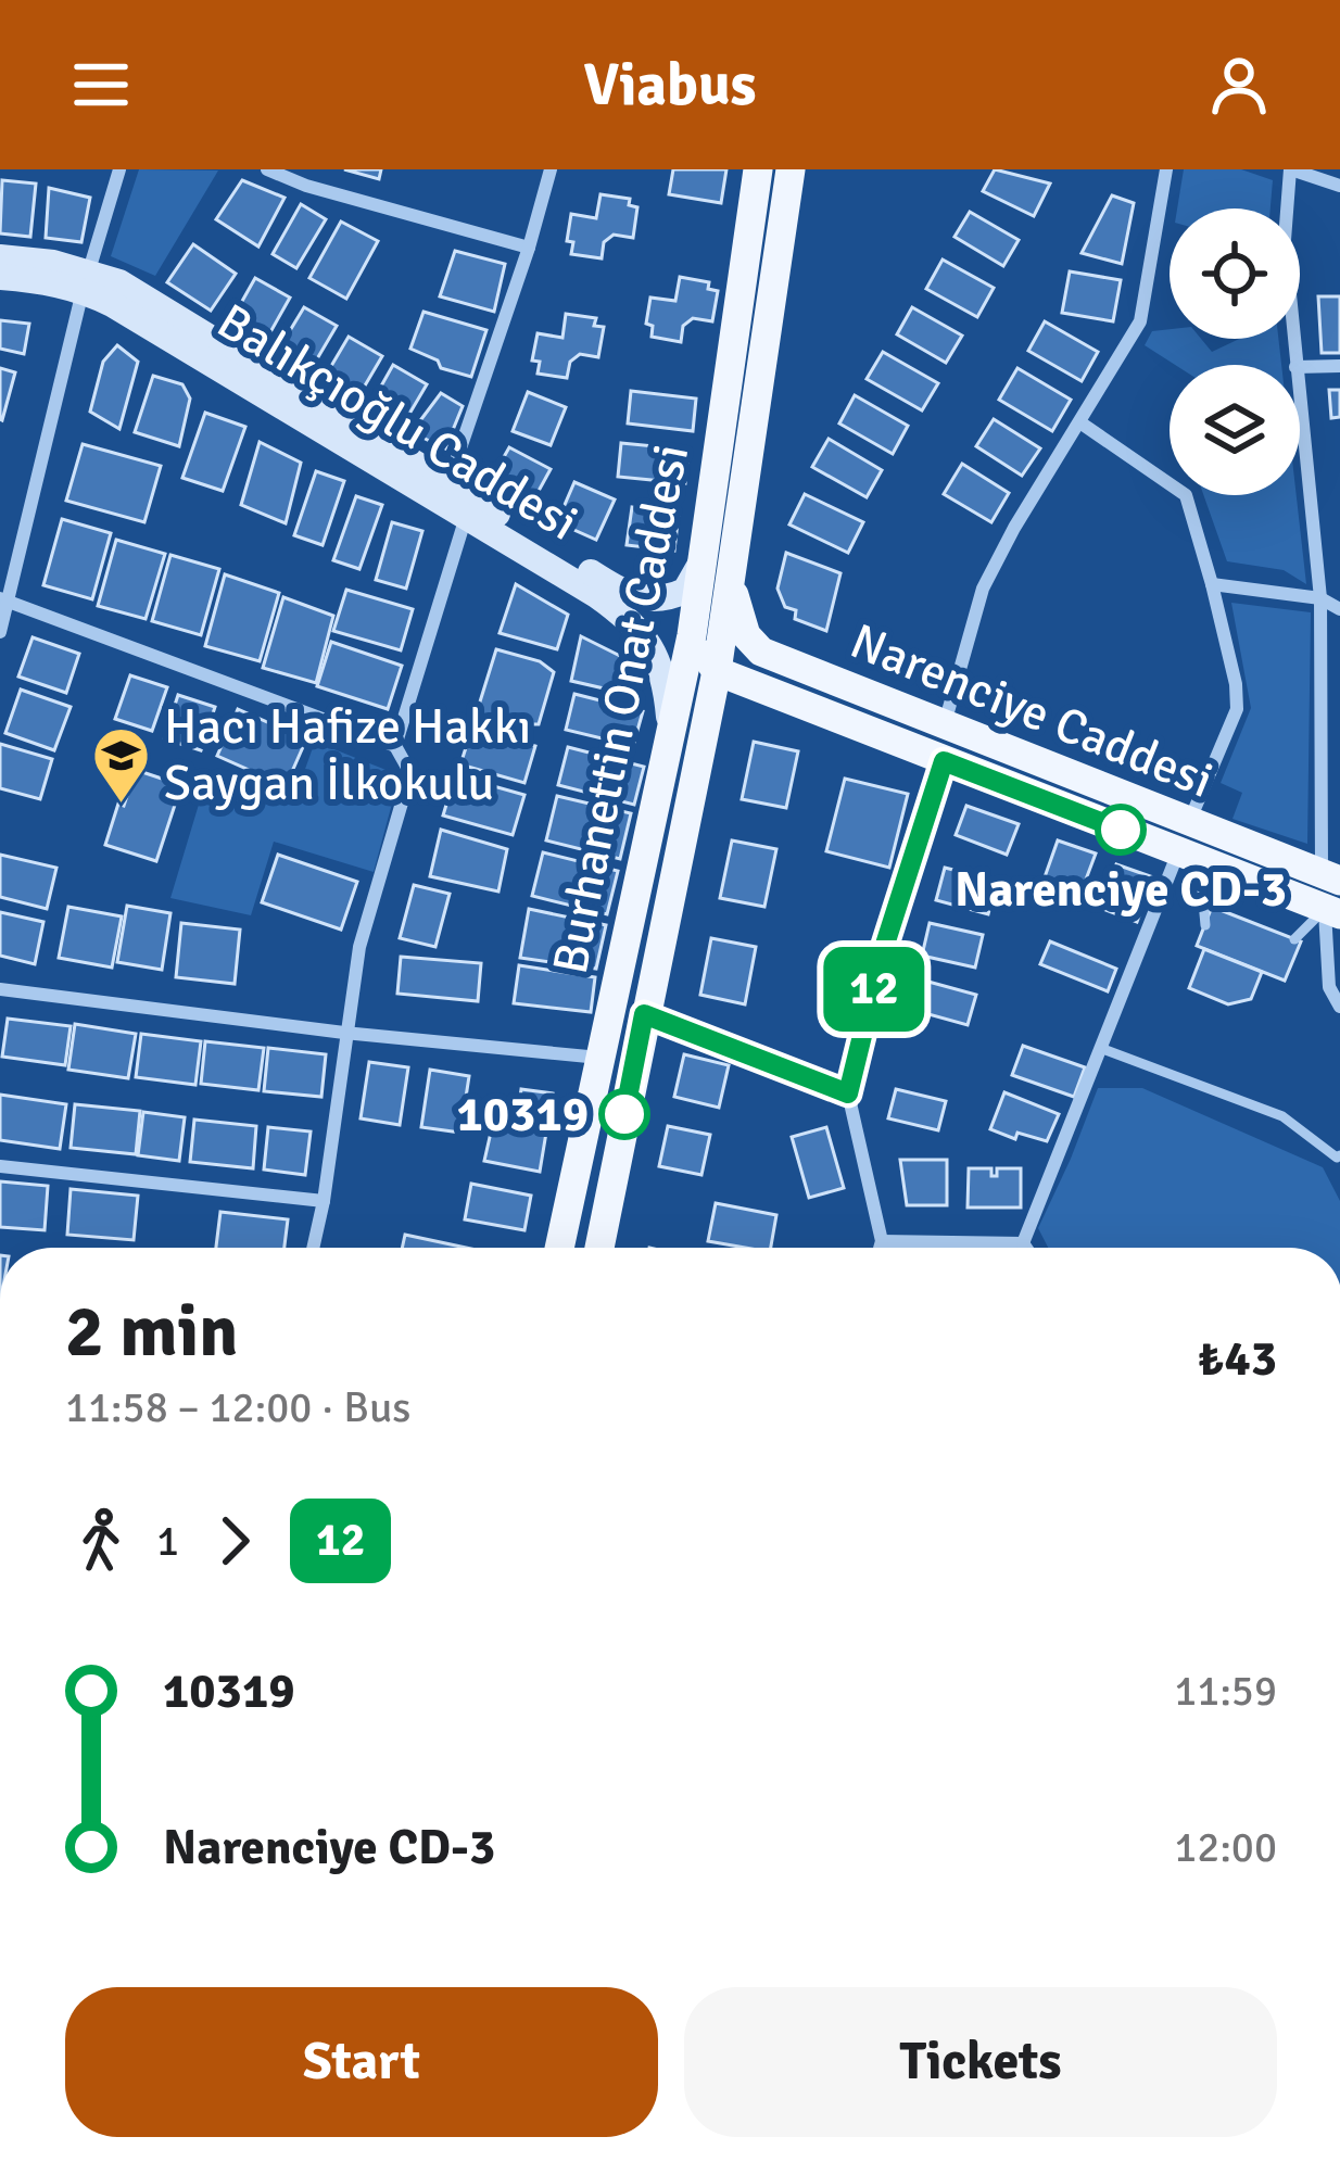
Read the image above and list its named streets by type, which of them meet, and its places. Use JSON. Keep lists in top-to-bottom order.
{
  "streets": {
    "main road": ["Burhanettin Onat Caddesi", "Narenciye Caddesi"],
    "street": ["Balıkçıoğlu Caddesi"]
  },
  "crossings": [
    ["Balıkçıoğlu Caddesi", "Burhanettin Onat Caddesi"],
    ["Burhanettin Onat Caddesi", "Narenciye Caddesi"]
  ],
  "places": {
    "school or university": ["Hacı Hafize Hakkı Saygan İlkokulu"],
    "other": ["Narenciye CD-3", "10319"]
  },
  "lines": ["bus line 12"],
  "page": {
    "header": "Viabus",
    "on_map": "12",
    "heading": ["2 min", "11:58 – 12:00 · Bus", "₺43"],
    "legs": ["1", "12"],
    "list": [
      {
        "name": "10319",
        "value": "11:59"
      },
      {
        "name": "Narenciye CD-3",
        "value": "12:00"
      }
    ],
    "buttons": ["Start", "Tickets"]
  }
}
